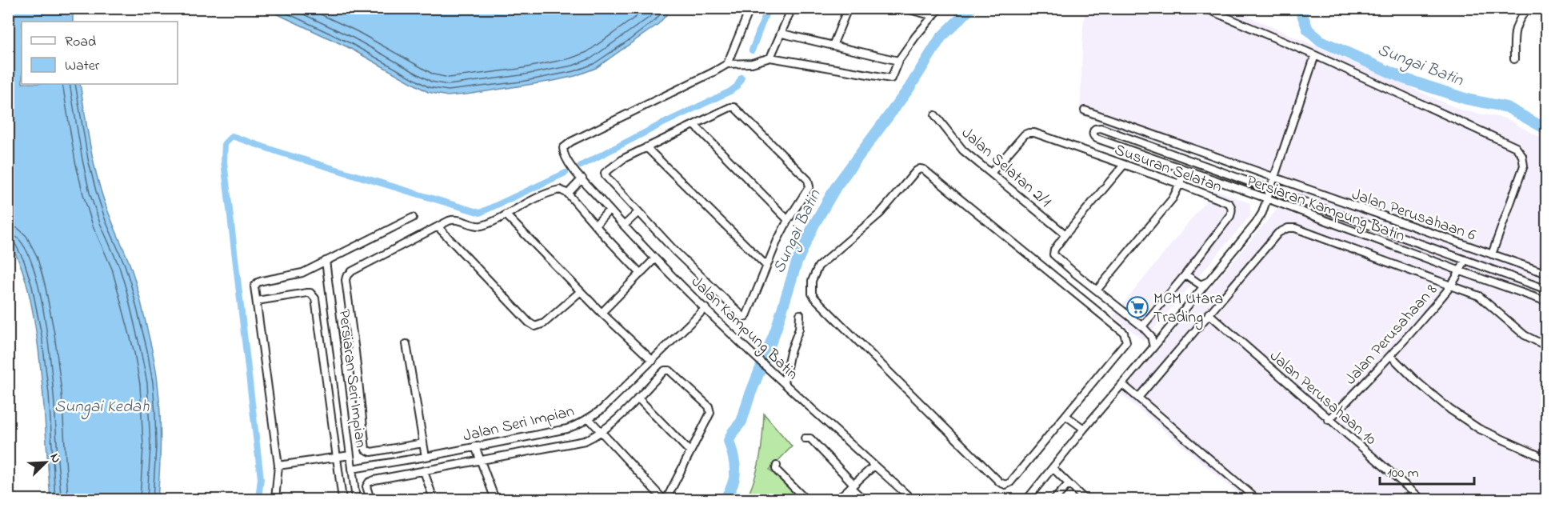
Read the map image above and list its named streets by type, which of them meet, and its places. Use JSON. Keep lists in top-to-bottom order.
{
  "streets": {
    "street": [
      "Jalan Selatan 2/1",
      "Susuran Selatan",
      "Persiaran Kampung Batin",
      "Jalan Perusahaan 6",
      "Jalan Kampung Batin",
      "Jalan Perusahaan 8",
      "Persiaran Seri Impian",
      "Jalan Perusahaan 10",
      "Jalan Seri Impian"
    ]
  },
  "crossings": [
    ["Jalan Selatan 2/1", "Susuran Selatan"],
    ["Persiaran Kampung Batin", "Jalan Perusahaan 8"],
    ["Jalan Kampung Batin", "Jalan Seri Impian"],
    ["Jalan Perusahaan 8", "Jalan Perusahaan 10"],
    ["Persiaran Seri Impian", "Jalan Seri Impian"]
  ],
  "water": ["Sungai Batin", "Sungai Kedah"],
  "places": {
    "supermarket": ["MCM Utara Trading"]
  },
  "legend": ["Road", "Water"],
  "scale_bar": "100 m",
  "north": "top right"
}
